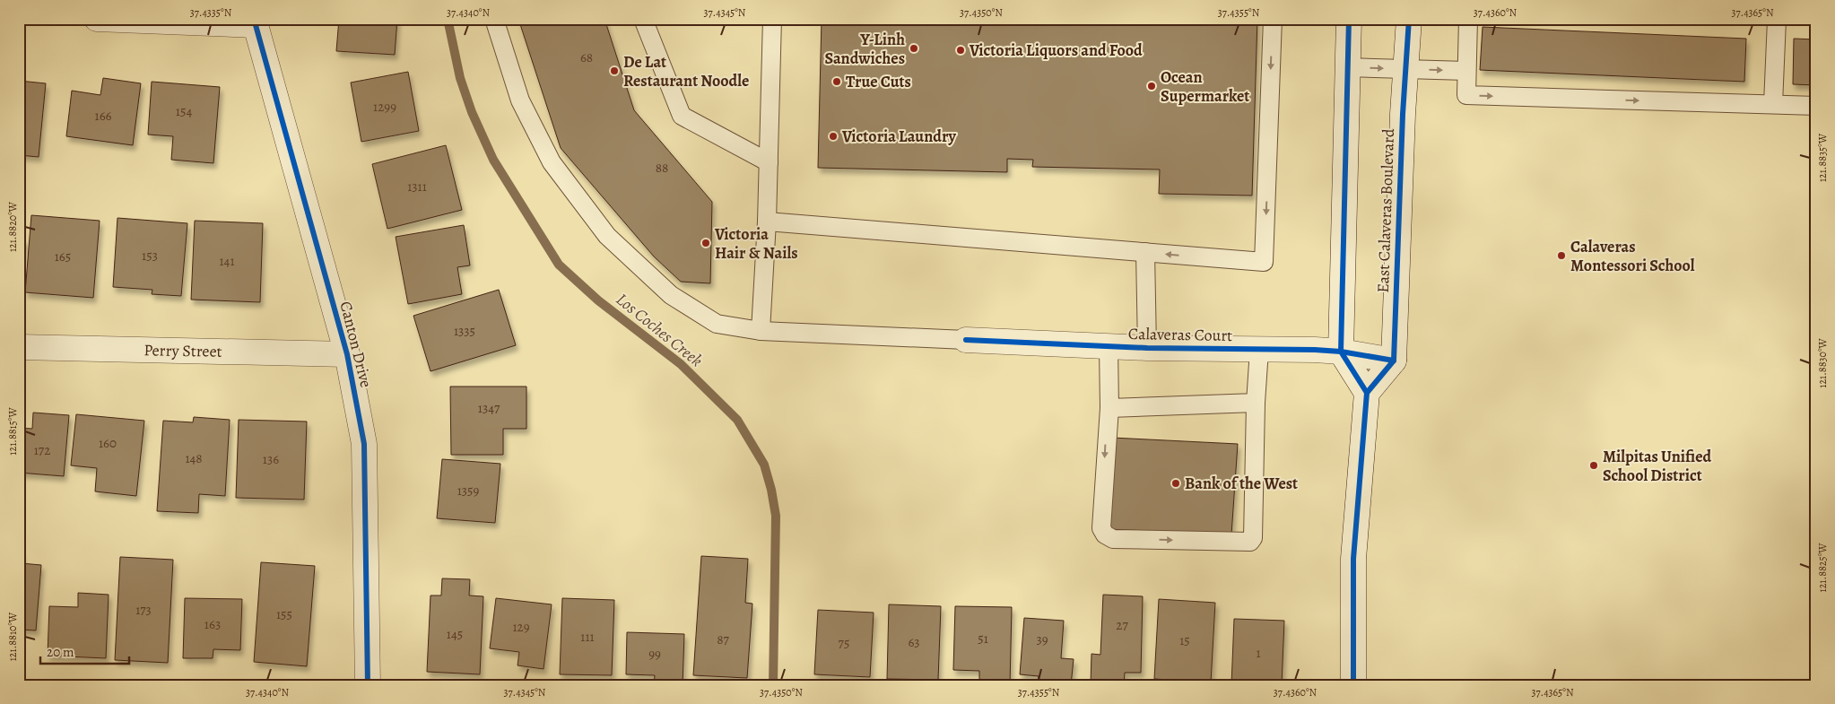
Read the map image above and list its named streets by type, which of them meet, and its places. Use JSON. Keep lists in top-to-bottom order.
{
  "streets": {
    "street": [
      "East Calaveras Boulevard",
      "Calaveras Court",
      "Canton Drive",
      "Perry Street"
    ]
  },
  "crossings": [
    ["East Calaveras Boulevard", "Calaveras Court"],
    ["Canton Drive", "Perry Street"]
  ],
  "water": ["Los Coches Creek"],
  "places": [
    "Y-Linh Sandwiches",
    "Victoria Liquors and Food",
    "De Lat Restaurant Noodle",
    "True Cuts",
    "Ocean Supermarket",
    "Victoria Laundry",
    "Victoria Hair & Nails",
    "Calaveras Montessori School",
    "Milpitas Unified School District",
    "Bank of the West"
  ],
  "house_numbers": [
    "68",
    "1299",
    "154",
    "166",
    "88",
    "1311",
    "153",
    "165",
    "141",
    "1335",
    "1347",
    "160",
    "172",
    "148",
    "136",
    "1359",
    "173",
    "155",
    "163",
    "27",
    "129",
    "145",
    "111",
    "51",
    "87",
    "39",
    "15",
    "63",
    "75",
    "1",
    "99"
  ],
  "scale_bar": "20 m",
  "coordinates": [
    "37.4335°N",
    "37.4340°N",
    "37.4345°N",
    "37.4350°N",
    "37.4355°N",
    "37.4360°N",
    "37.4365°N",
    "121.8835°W",
    "121.8820°W",
    "121.8830°W",
    "121.8815°W",
    "121.8825°W",
    "121.8810°W"
  ]
}
